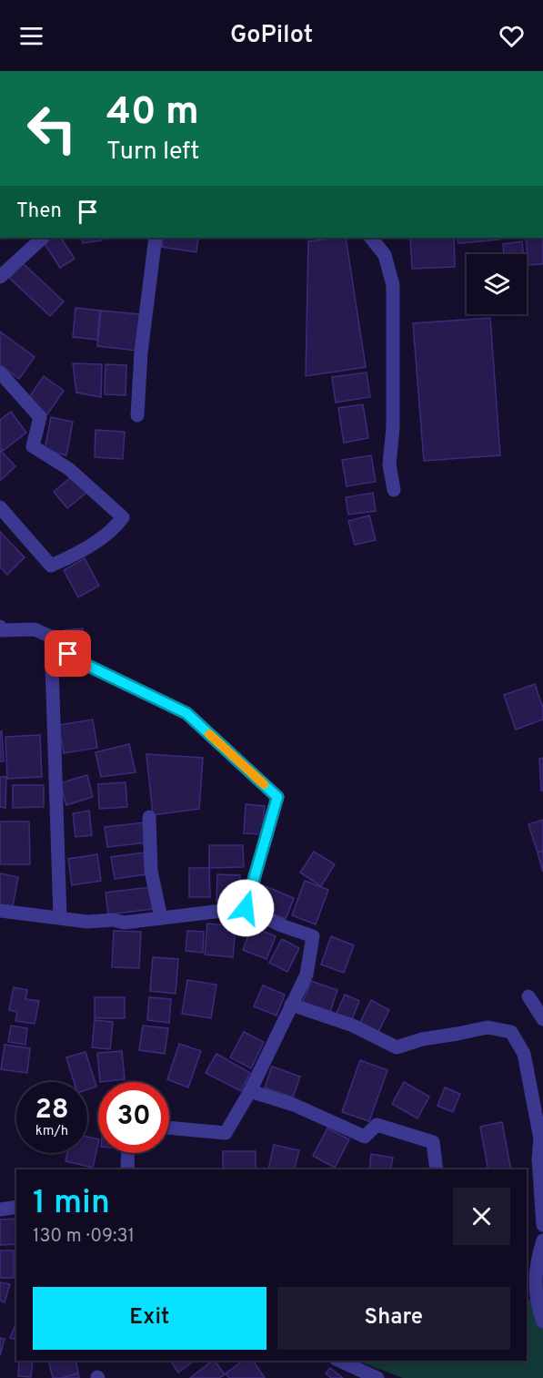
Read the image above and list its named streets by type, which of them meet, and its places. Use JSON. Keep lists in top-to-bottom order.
{
  "page": {
    "header": "GoPilot",
    "turn": ["40 m", "Turn left"],
    "then": "Then",
    "speed": "28 km/h",
    "limit": "30",
    "heading": ["1 min", "130 m · 09:31"],
    "buttons": ["Exit", "Share"]
  }
}
